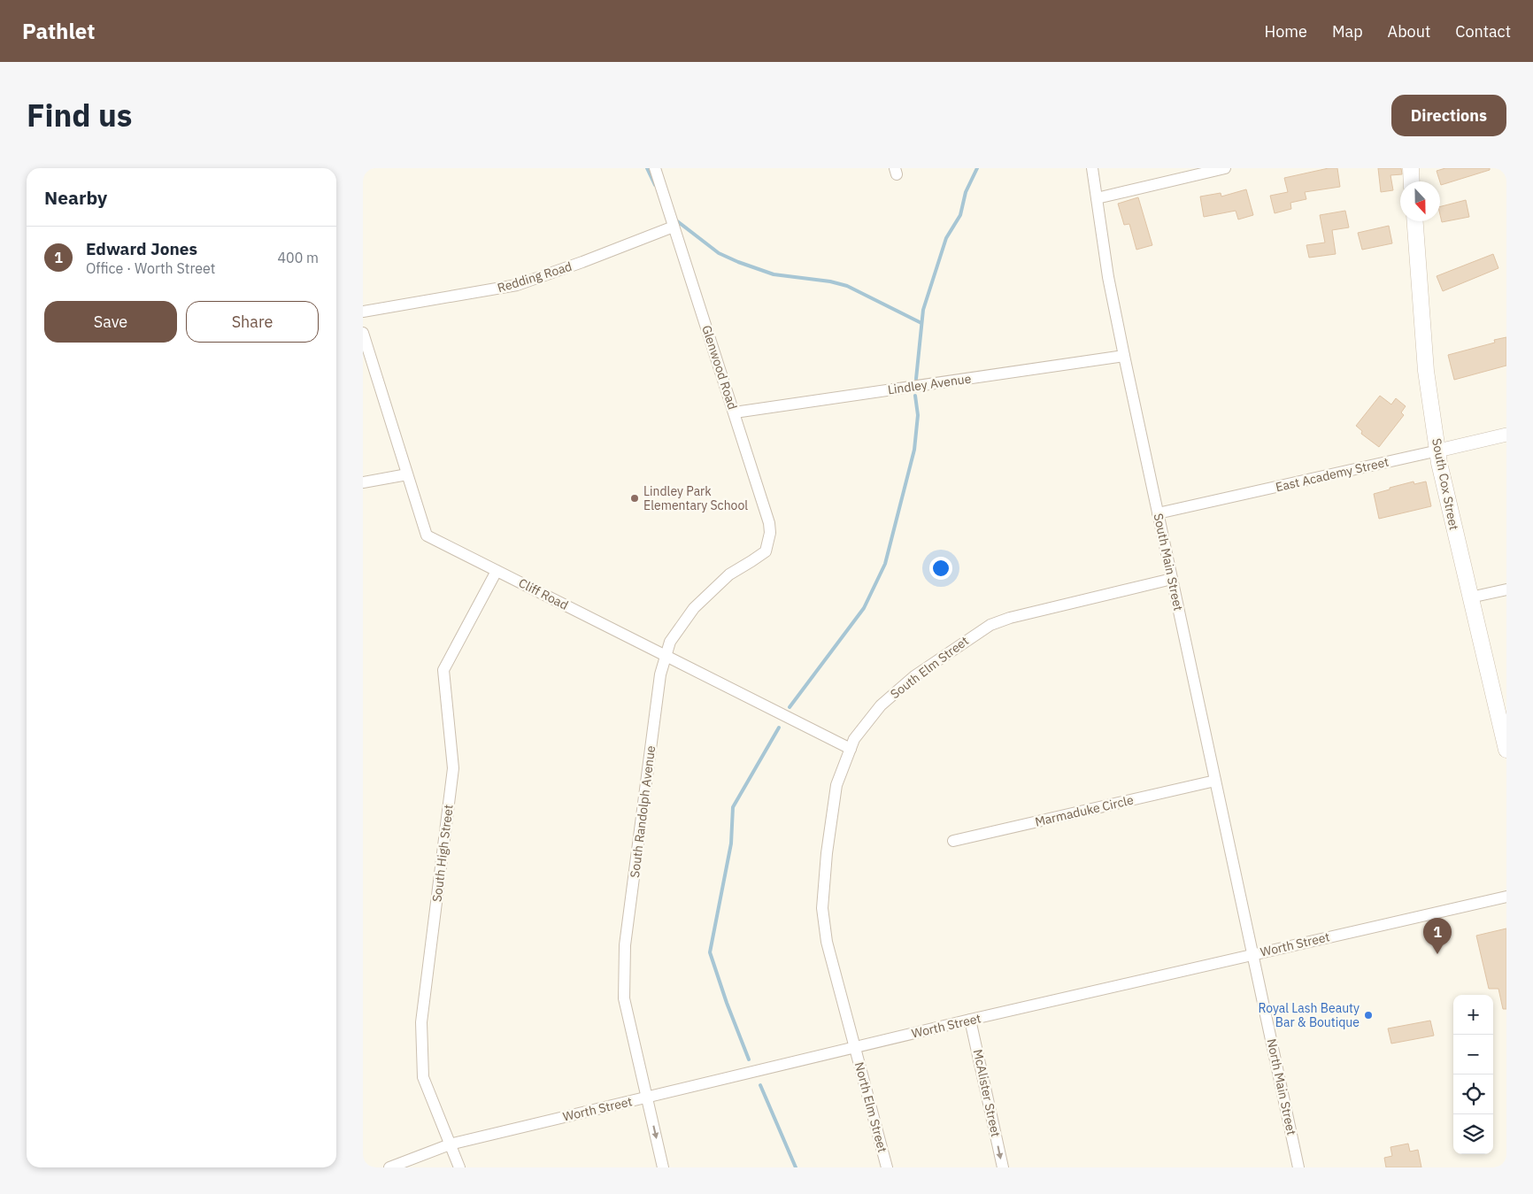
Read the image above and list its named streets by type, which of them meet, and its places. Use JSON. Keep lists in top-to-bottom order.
{
  "streets": {
    "main road": ["South Cox Street"],
    "street": [
      "Redding Road",
      "Glenwood Road",
      "Lindley Avenue",
      "East Academy Street",
      "South Main Street",
      "Cliff Road",
      "South Elm Street",
      "Marmaduke Circle",
      "South Randolph Avenue",
      "South High Street",
      "Worth Street",
      "North Main Street",
      "McAlister Street",
      "North Elm Street"
    ]
  },
  "crossings": [
    ["Redding Road", "Glenwood Road"],
    ["Glenwood Road", "Lindley Avenue"],
    ["Glenwood Road", "South Randolph Avenue"],
    ["Lindley Avenue", "South Main Street"],
    ["East Academy Street", "South Cox Street"],
    ["East Academy Street", "South Main Street"],
    ["South Main Street", "South Elm Street"],
    ["South Main Street", "Marmaduke Circle"],
    ["South Main Street", "Worth Street"],
    ["South Main Street", "North Main Street"],
    ["Cliff Road", "South Elm Street"],
    ["Cliff Road", "South Randolph Avenue"],
    ["Cliff Road", "South High Street"],
    ["South Elm Street", "Worth Street"],
    ["South Elm Street", "North Elm Street"],
    ["South Randolph Avenue", "Worth Street"],
    ["South High Street", "Worth Street"],
    ["Worth Street", "North Main Street"],
    ["Worth Street", "McAlister Street"],
    ["Worth Street", "North Elm Street"]
  ],
  "one_way": ["McAlister Street"],
  "places": ["Lindley Park Elementary School", "Royal Lash Beauty Bar & Boutique"],
  "north": "bottom",
  "page": {
    "header": "Pathlet",
    "nav": [
      "Home",
      "Map",
      "About",
      "Contact"
    ],
    "title": "Find us",
    "buttons": [
      "Directions",
      ["Save", "Share"]
    ],
    "heading": "Nearby",
    "list": [
      {
        "mark": "1",
        "name": "Edward Jones",
        "note": "Office · Worth Street",
        "value": "400 m"
      }
    ],
    "pins": "1",
    "map_buttons": ["+", "−"]
  }
}
